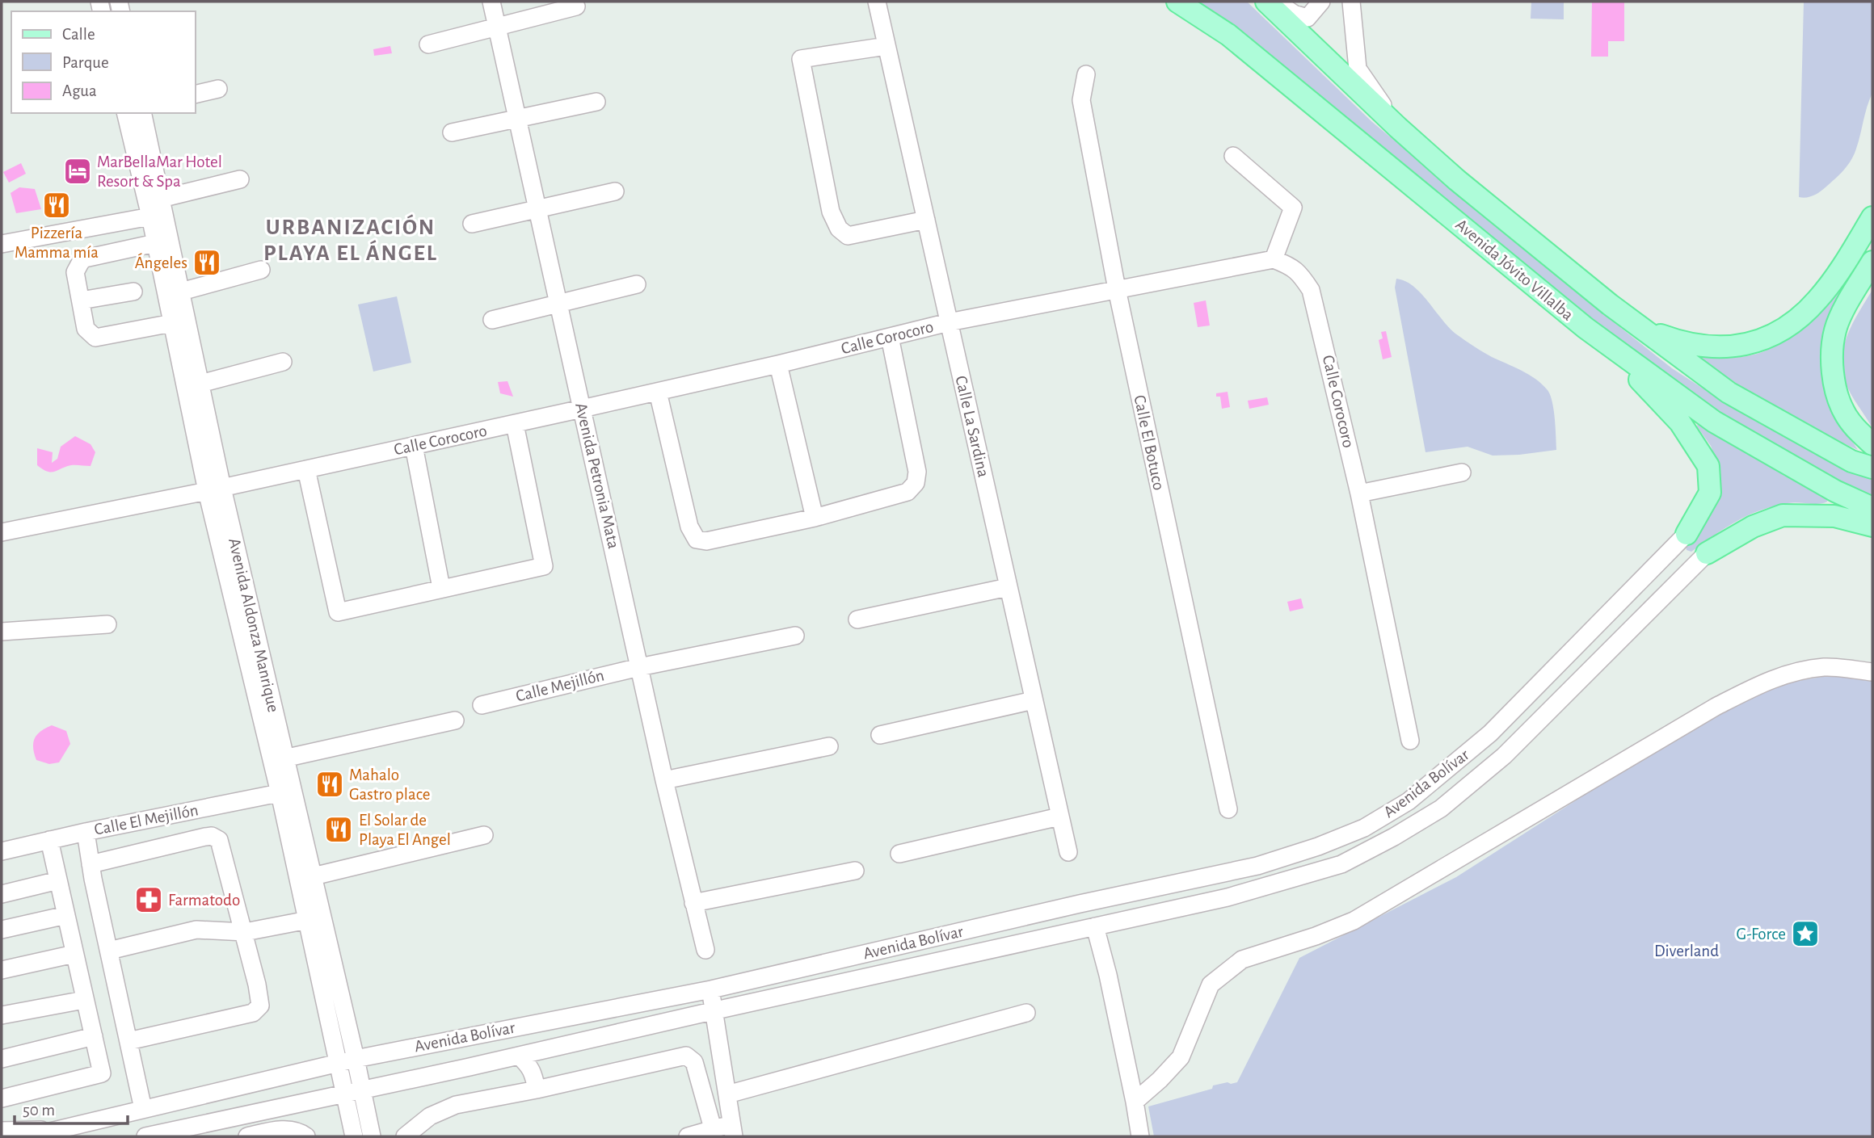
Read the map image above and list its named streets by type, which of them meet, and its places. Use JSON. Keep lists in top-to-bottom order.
{
  "streets": {
    "main road": ["Avenida Jóvito Villalba"],
    "street": [
      "Calle Corocoro",
      "Calle La Sardina",
      "Calle El Botuco",
      "Avenida Petronia Mata",
      "Avenida Aldonza Manrique",
      "Calle Mejillón",
      "Avenida Bolívar",
      "Calle El Mejillón"
    ]
  },
  "crossings": [
    ["Calle Corocoro", "Calle La Sardina"],
    ["Calle Corocoro", "Calle El Botuco"],
    ["Calle Corocoro", "Avenida Petronia Mata"],
    ["Calle Corocoro", "Avenida Aldonza Manrique"],
    ["Avenida Petronia Mata", "Calle Mejillón"],
    ["Avenida Aldonza Manrique", "Avenida Bolívar"],
    ["Avenida Aldonza Manrique", "Calle El Mejillón"]
  ],
  "districts": ["URBANIZACIÓN PLAYA EL ÁNGEL"],
  "parks": ["Diverland"],
  "places": {
    "hotel": ["MarBellaMar Hotel Resort & Spa"],
    "restaurant": [
      "Pizzería Mamma mía",
      "Ángeles",
      "Mahalo Gastro place",
      "El Solar de Playa El Angel"
    ],
    "pharmacy": ["Farmatodo"],
    "place": ["G-Force"]
  },
  "legend": ["Calle", "Parque", "Agua"],
  "scale_bar": "50 m"
}
